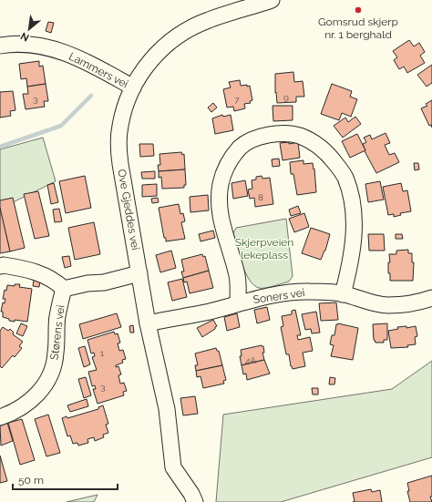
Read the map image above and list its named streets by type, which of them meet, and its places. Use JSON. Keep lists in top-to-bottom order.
{
  "streets": {
    "street": [
      "Lammers vei",
      "Ove Gjeddes vei",
      "Soners vei",
      "Størens vei"
    ]
  },
  "crossings": [
    ["Lammers vei", "Ove Gjeddes vei"],
    ["Ove Gjeddes vei", "Soners vei"]
  ],
  "parks": ["Skjerpveien lekeplass"],
  "places": ["Gomsrud skjerp nr. 1 berghald"],
  "house_numbers": [
    "9",
    "3",
    "7",
    "8",
    "1",
    "4A",
    "3"
  ],
  "scale_bar": "50 m",
  "north": "bottom left"
}
